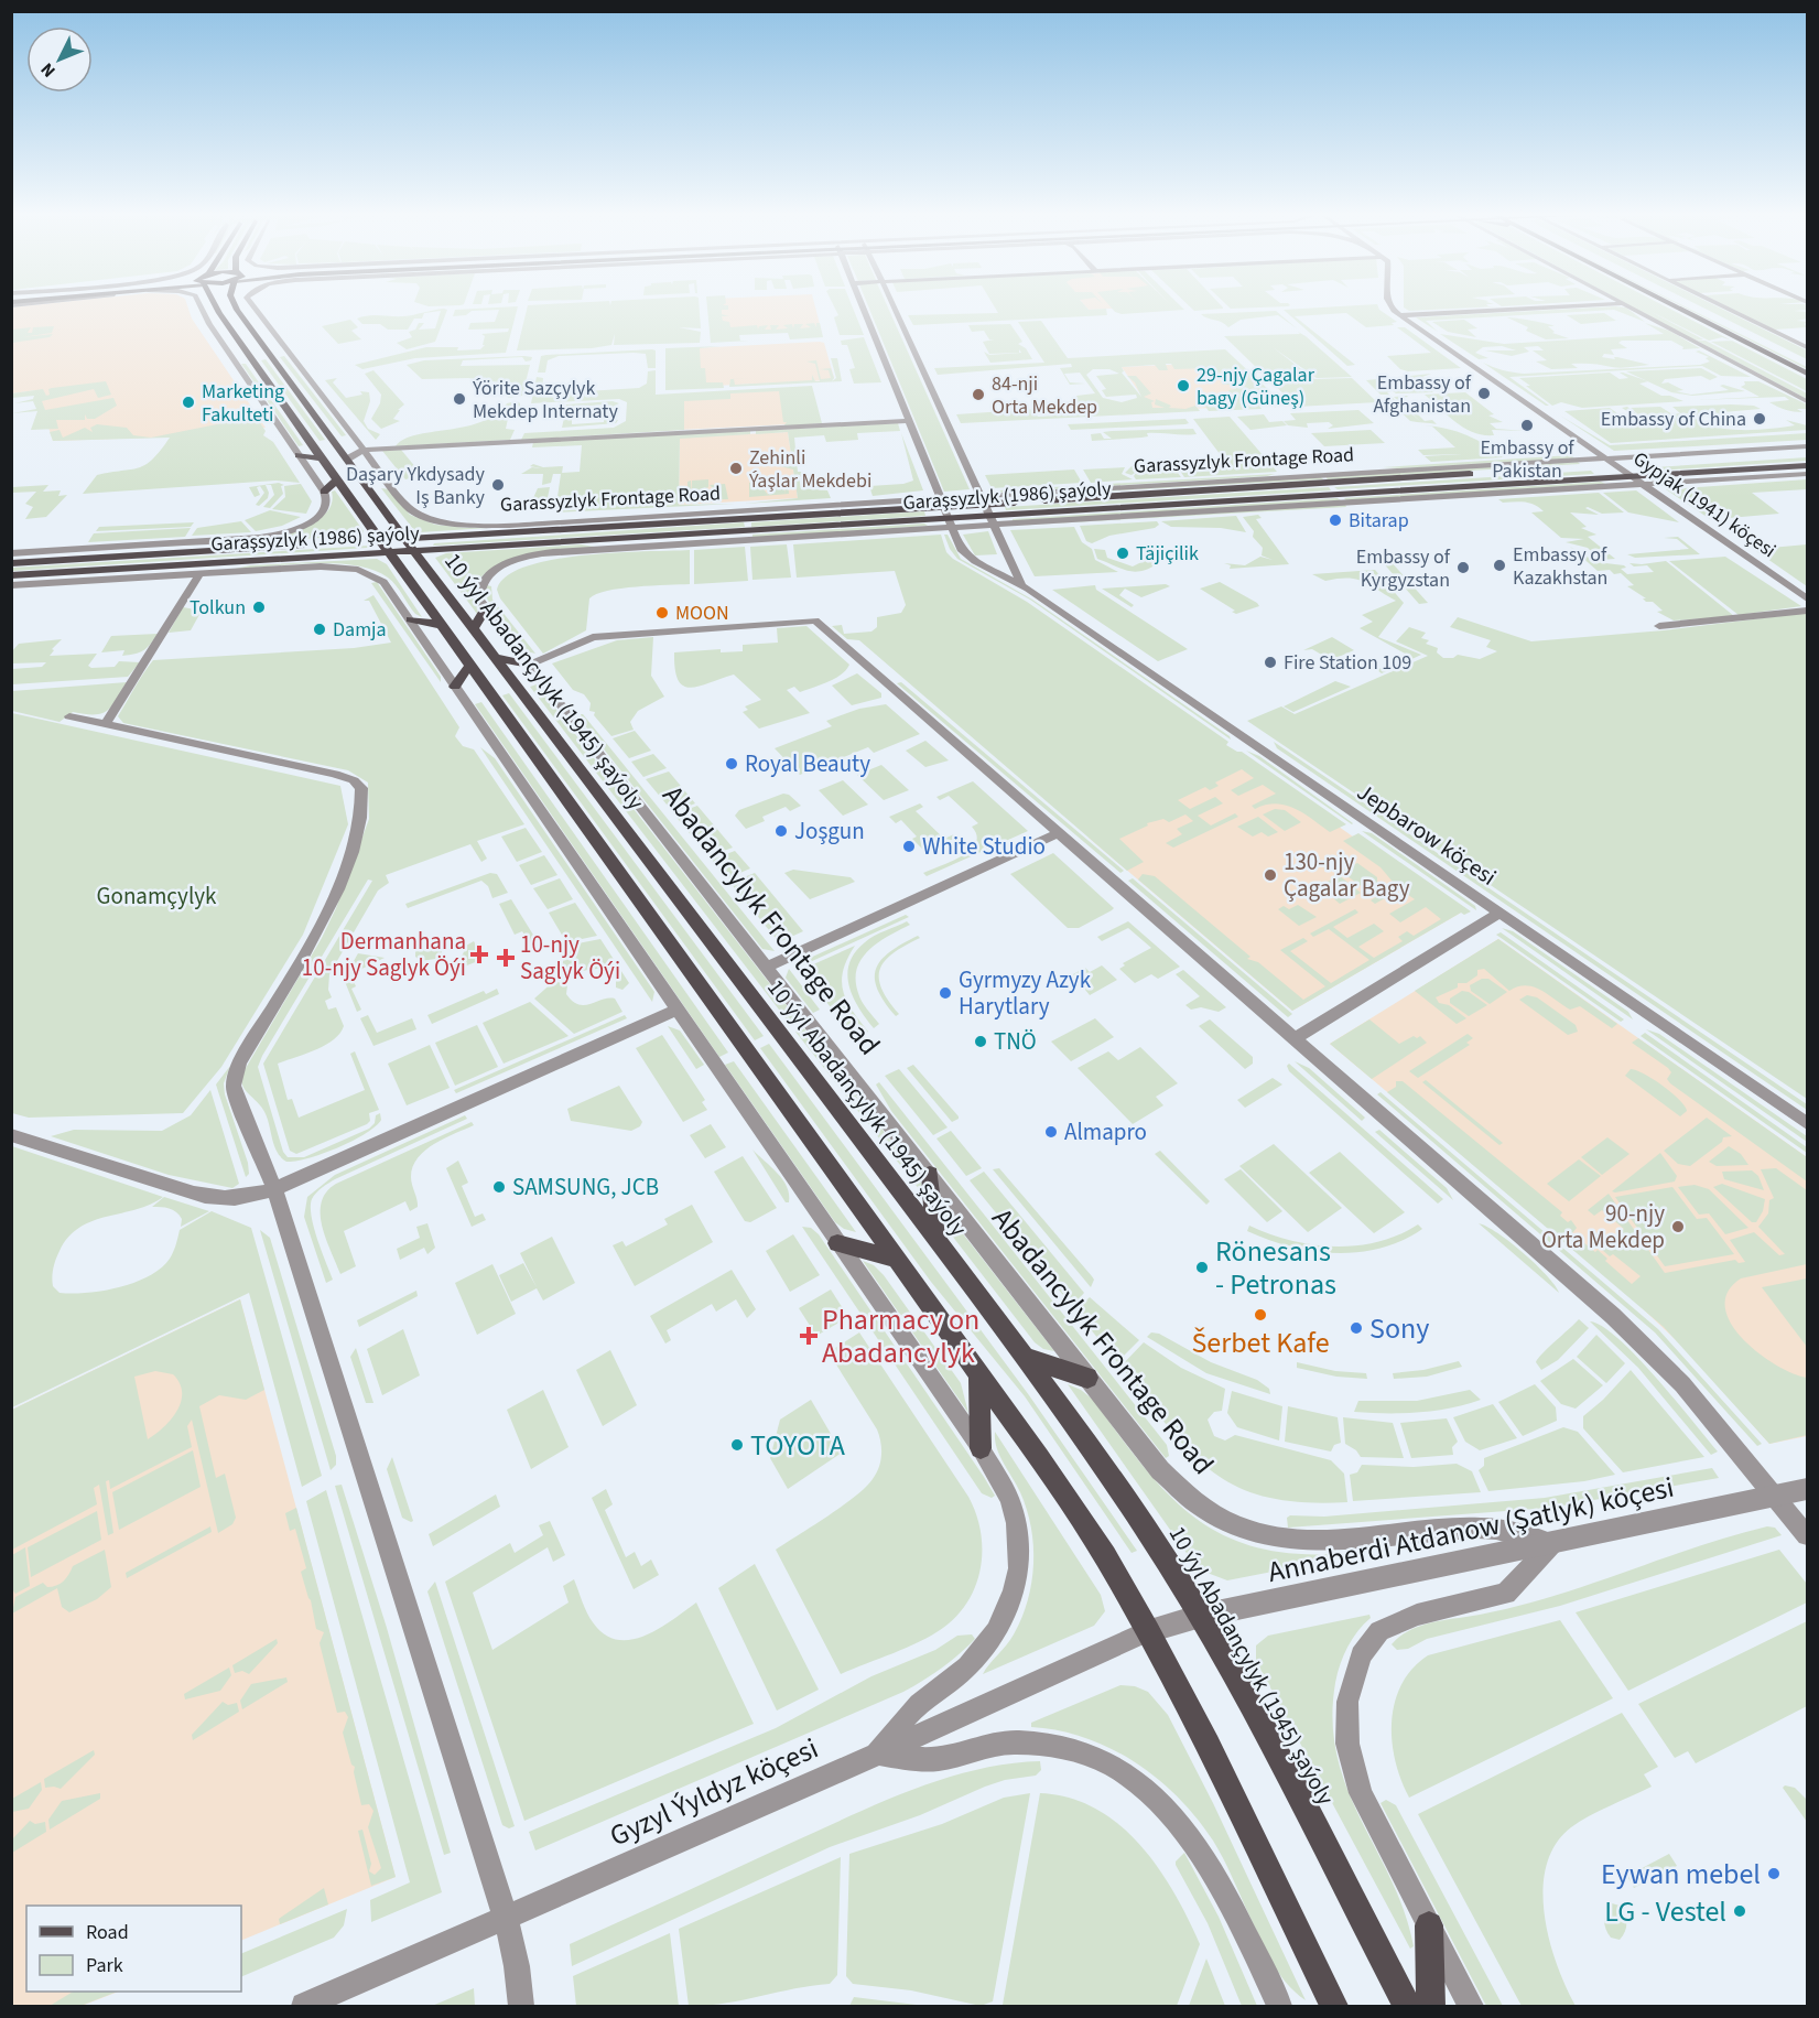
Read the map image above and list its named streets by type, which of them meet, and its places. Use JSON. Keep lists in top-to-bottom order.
{
  "streets": {
    "main road": ["Garaşsyzlyk (1986) şaýoly", "10 ýyl Abadançylyk (1945) şaýoly"],
    "street": [
      "Garassyzlyk Frontage Road",
      "Gypjak (1941) köçesi",
      "Jepbarow köçesi",
      "Abadancylyk Frontage Road",
      "Annaberdi Atdanow (Şatlyk) köçesi",
      "Gyzyl Ýyldyz köçesi"
    ]
  },
  "crossings": [
    ["Garassyzlyk Frontage Road", "Garaşsyzlyk (1986) şaýoly"],
    ["Garassyzlyk Frontage Road", "Gypjak (1941) köçesi"],
    ["Garassyzlyk Frontage Road", "Jepbarow köçesi"],
    ["Garaşsyzlyk (1986) şaýoly", "Gypjak (1941) köçesi"],
    ["Garaşsyzlyk (1986) şaýoly", "10 ýyl Abadançylyk (1945) şaýoly"],
    ["Garaşsyzlyk (1986) şaýoly", "Jepbarow köçesi"],
    ["10 ýyl Abadançylyk (1945) şaýoly", "Annaberdi Atdanow (Şatlyk) köçesi"],
    ["10 ýyl Abadançylyk (1945) şaýoly", "Gyzyl Ýyldyz köçesi"],
    ["Abadancylyk Frontage Road", "Annaberdi Atdanow (Şatlyk) köçesi"],
    ["Annaberdi Atdanow (Şatlyk) köçesi", "Gyzyl Ýyldyz köçesi"]
  ],
  "parks": ["Gonamçylyk"],
  "places": {
    "other": [
      "29-njy Çagalar bagy (Güneş)",
      "Embassy of Afghanistan",
      "84-nji Orta Mekdep",
      "Ýörite Sazçylyk Mekdep Internaty",
      "Marketing Fakulteti",
      "Embassy of China",
      "Embassy of Pakistan",
      "Zehinli Ýaşlar Mekdebi",
      "Daşary Ykdysady Iş Banky",
      "Bitarap",
      "Täjiçilik",
      "Embassy of Kazakhstan",
      "Embassy of Kyrgyzstan",
      "Tolkun",
      "MOON",
      "Damja",
      "Fire Station 109",
      "Royal Beauty",
      "Joşgun",
      "White Studio",
      "130-njy Çagalar Bagy",
      "Gyrmyzy Azyk Harytlary",
      "TNÖ",
      "Almapro",
      "SAMSUNG, JCB",
      "90-njy Orta Mekdep",
      "Rönesans - Petronas",
      "Šerbet Kafe",
      "Sony",
      "TOYOTA",
      "Eywan mebel",
      "LG - Vestel"
    ],
    "health": ["Dermanhana 10-njy Saglyk Öýi", "10-njy Saglyk Öýi", "Pharmacy on Abadancylyk"]
  },
  "legend": ["Road", "Park"],
  "north": "bottom left"
}
